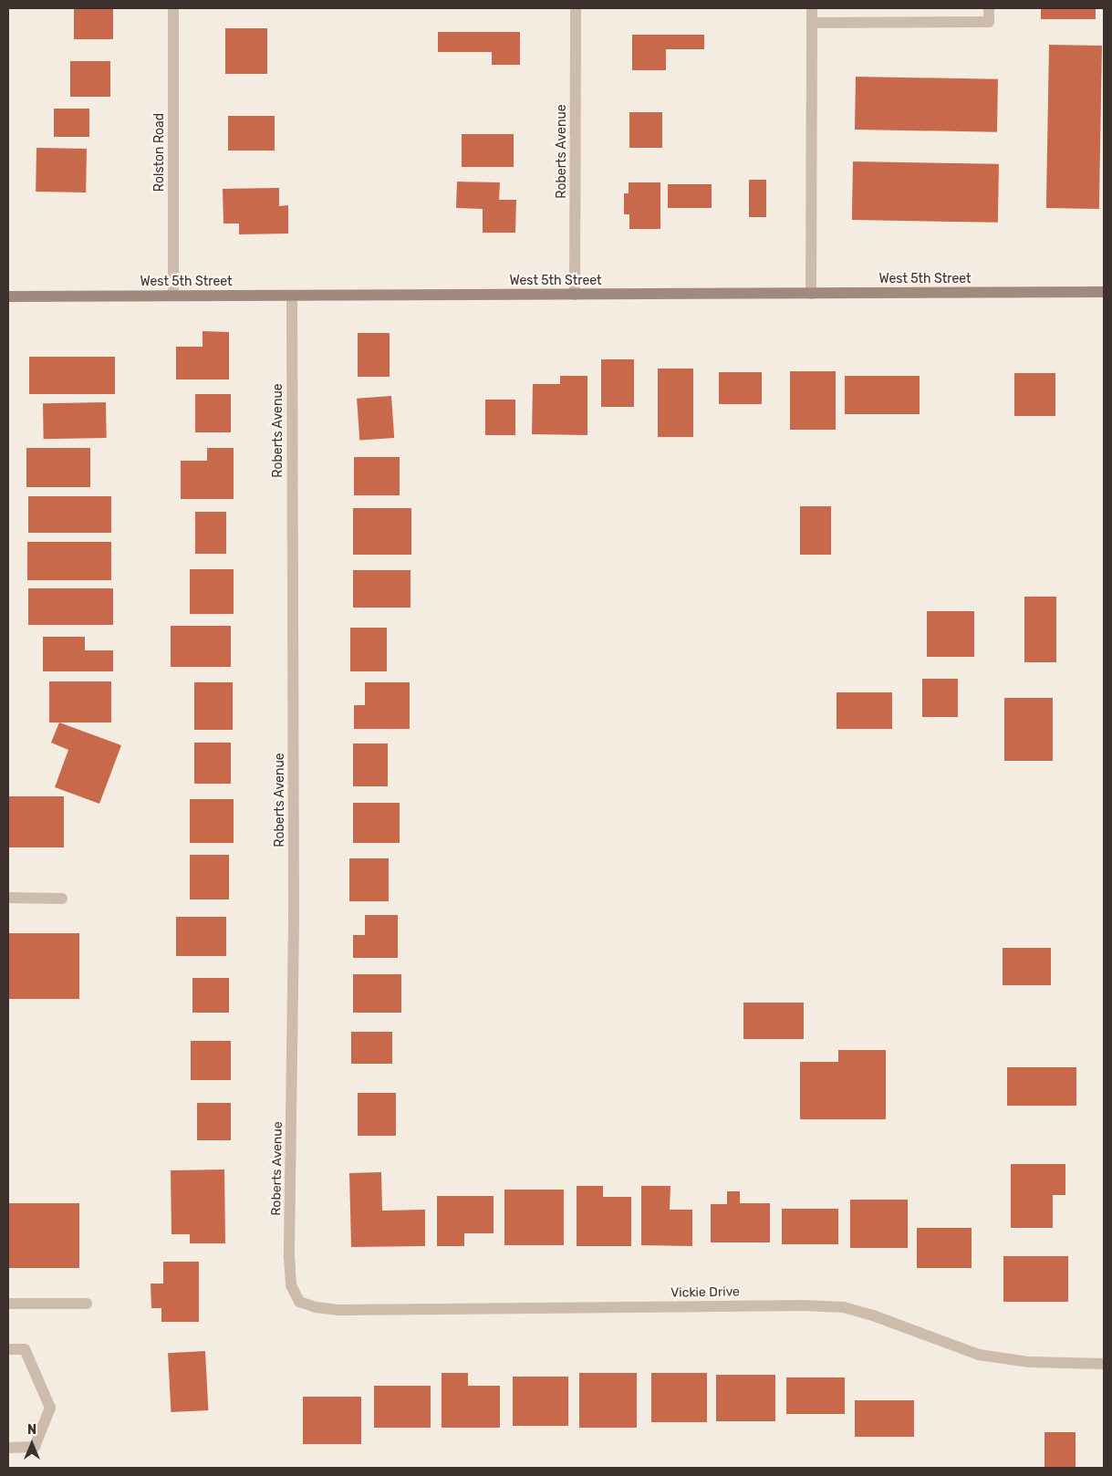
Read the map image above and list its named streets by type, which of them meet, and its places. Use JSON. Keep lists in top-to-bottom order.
{
  "streets": {
    "street": [
      "Roberts Avenue",
      "Rolston Road",
      "West 5th Street",
      "Vickie Drive"
    ]
  },
  "crossings": [
    ["Roberts Avenue", "West 5th Street"],
    ["Roberts Avenue", "Vickie Drive"],
    ["Rolston Road", "West 5th Street"]
  ],
  "north": "top"
}
